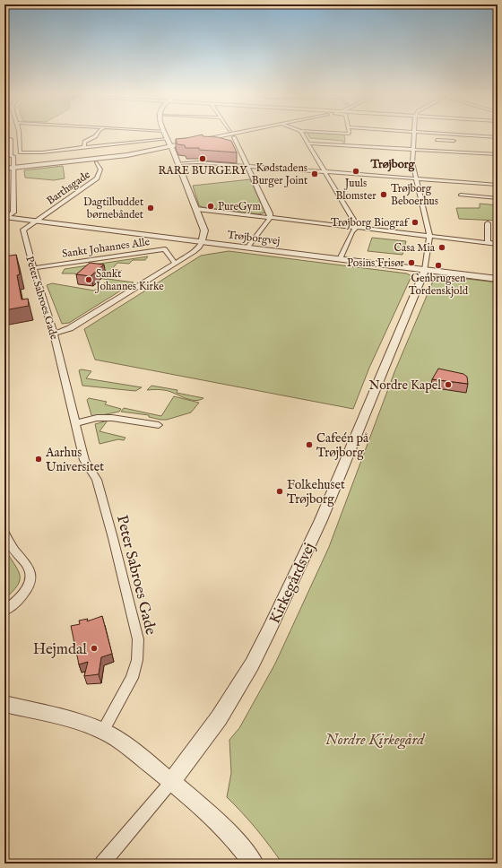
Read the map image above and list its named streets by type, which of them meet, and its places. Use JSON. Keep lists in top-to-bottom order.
{
  "streets": {
    "street": [
      "Barthsgade",
      "Trøjborgvej",
      "Sankt Johannes Alle",
      "Peter Sabroes Gade",
      "Kirkegårdsvej"
    ]
  },
  "crossings": [
    ["Barthsgade", "Trøjborgvej"],
    ["Barthsgade", "Peter Sabroes Gade"],
    ["Trøjborgvej", "Peter Sabroes Gade"],
    ["Trøjborgvej", "Kirkegårdsvej"],
    ["Sankt Johannes Alle", "Peter Sabroes Gade"]
  ],
  "districts": ["Trøjborg"],
  "parks": ["Nordre Kirkegård"],
  "places": [
    "RARE BURGERY",
    "Juuls Blomster",
    "Kødstadens Burger Joint",
    "Trøjborg Beboerhus",
    "PureGym",
    "Dagtilbuddet børnebåndet",
    "Trøjborg Biograf",
    "Casa Mia",
    "Posins Frisør",
    "Genbrugsen Tordenskjold",
    "Sankt Johannes Kirke",
    "Nordre Kapel",
    "Cafeén på Trøjborg",
    "Aarhus Universitet",
    "Folkehuset Trøjborg",
    "Hejmdal"
  ]
}
